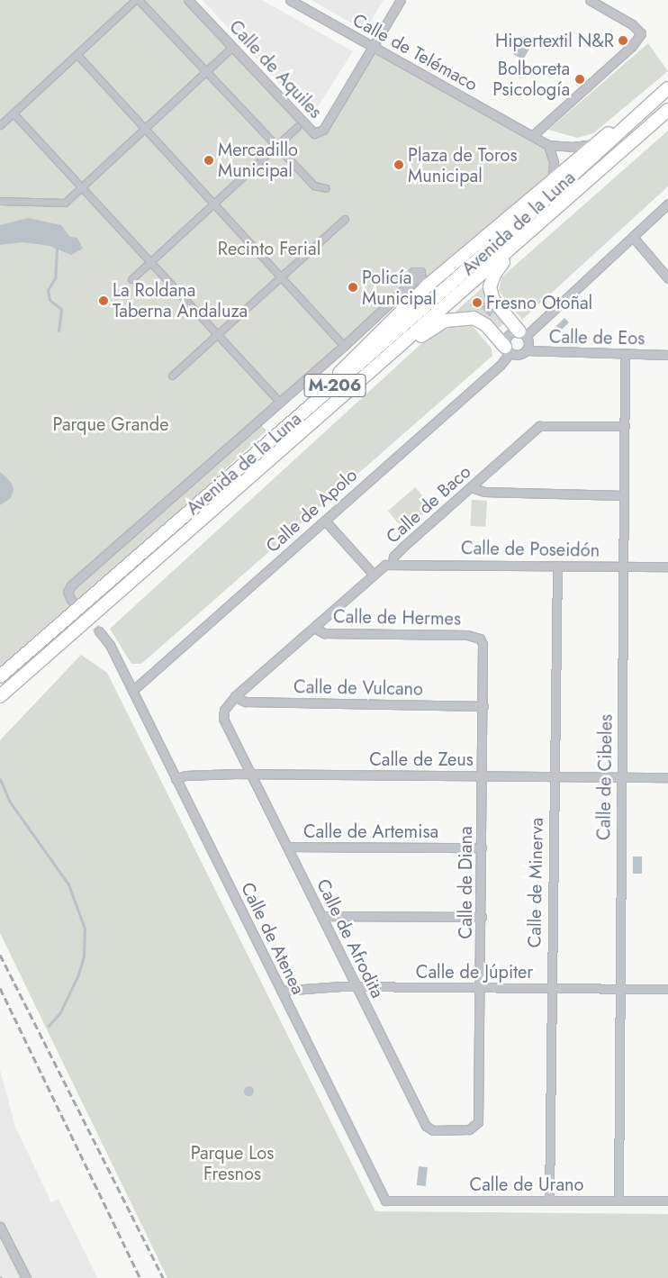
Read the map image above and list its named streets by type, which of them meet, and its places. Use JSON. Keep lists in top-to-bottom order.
{
  "streets": {
    "main road": ["Avenida de la Luna", "M-206"],
    "street": [
      "Calle de Telémaco",
      "Calle de Aquiles",
      "Calle de Eos",
      "Calle de Baco",
      "Calle de Apolo",
      "Calle de Poseidón",
      "Calle de Hermes",
      "Calle de Vulcano",
      "Calle de Zeus",
      "Calle de Cibeles",
      "Calle de Artemisa",
      "Calle de Diana",
      "Calle de Minerva",
      "Calle de Atenea",
      "Calle de Afrodita",
      "Calle de Júpiter",
      "Calle de Urano"
    ]
  },
  "crossings": [
    ["Calle de Telémaco", "Calle de Aquiles"],
    ["Calle de Eos", "Calle de Apolo"],
    ["Calle de Eos", "Calle de Cibeles"],
    ["Calle de Baco", "Calle de Poseidón"],
    ["Calle de Baco", "Calle de Hermes"],
    ["Calle de Baco", "Calle de Vulcano"],
    ["Calle de Baco", "Calle de Cibeles"],
    ["Calle de Baco", "Calle de Afrodita"],
    ["Calle de Apolo", "Calle de Atenea"],
    ["Calle de Poseidón", "Calle de Cibeles"],
    ["Calle de Poseidón", "Calle de Minerva"],
    ["Calle de Hermes", "Calle de Diana"],
    ["Calle de Vulcano", "Calle de Diana"],
    ["Calle de Zeus", "Calle de Cibeles"],
    ["Calle de Zeus", "Calle de Diana"],
    ["Calle de Zeus", "Calle de Minerva"],
    ["Calle de Zeus", "Calle de Atenea"],
    ["Calle de Zeus", "Calle de Afrodita"],
    ["Calle de Cibeles", "Calle de Júpiter"],
    ["Calle de Cibeles", "Calle de Urano"],
    ["Calle de Artemisa", "Calle de Diana"],
    ["Calle de Artemisa", "Calle de Afrodita"],
    ["Calle de Diana", "Calle de Afrodita"],
    ["Calle de Diana", "Calle de Júpiter"],
    ["Calle de Minerva", "Calle de Júpiter"],
    ["Calle de Minerva", "Calle de Urano"],
    ["Calle de Atenea", "Calle de Júpiter"],
    ["Calle de Atenea", "Calle de Urano"],
    ["Calle de Afrodita", "Calle de Júpiter"]
  ],
  "parks": ["Recinto Ferial", "Parque Grande", "Parque Los Fresnos"],
  "places": [
    "Hipertextil N&R",
    "Bolboreta Psicología",
    "Mercadillo Municipal",
    "Plaza de Toros Municipal",
    "Policía Municipal",
    "La Roldana Taberna Andaluza",
    "Fresno Otoñal"
  ]
}
